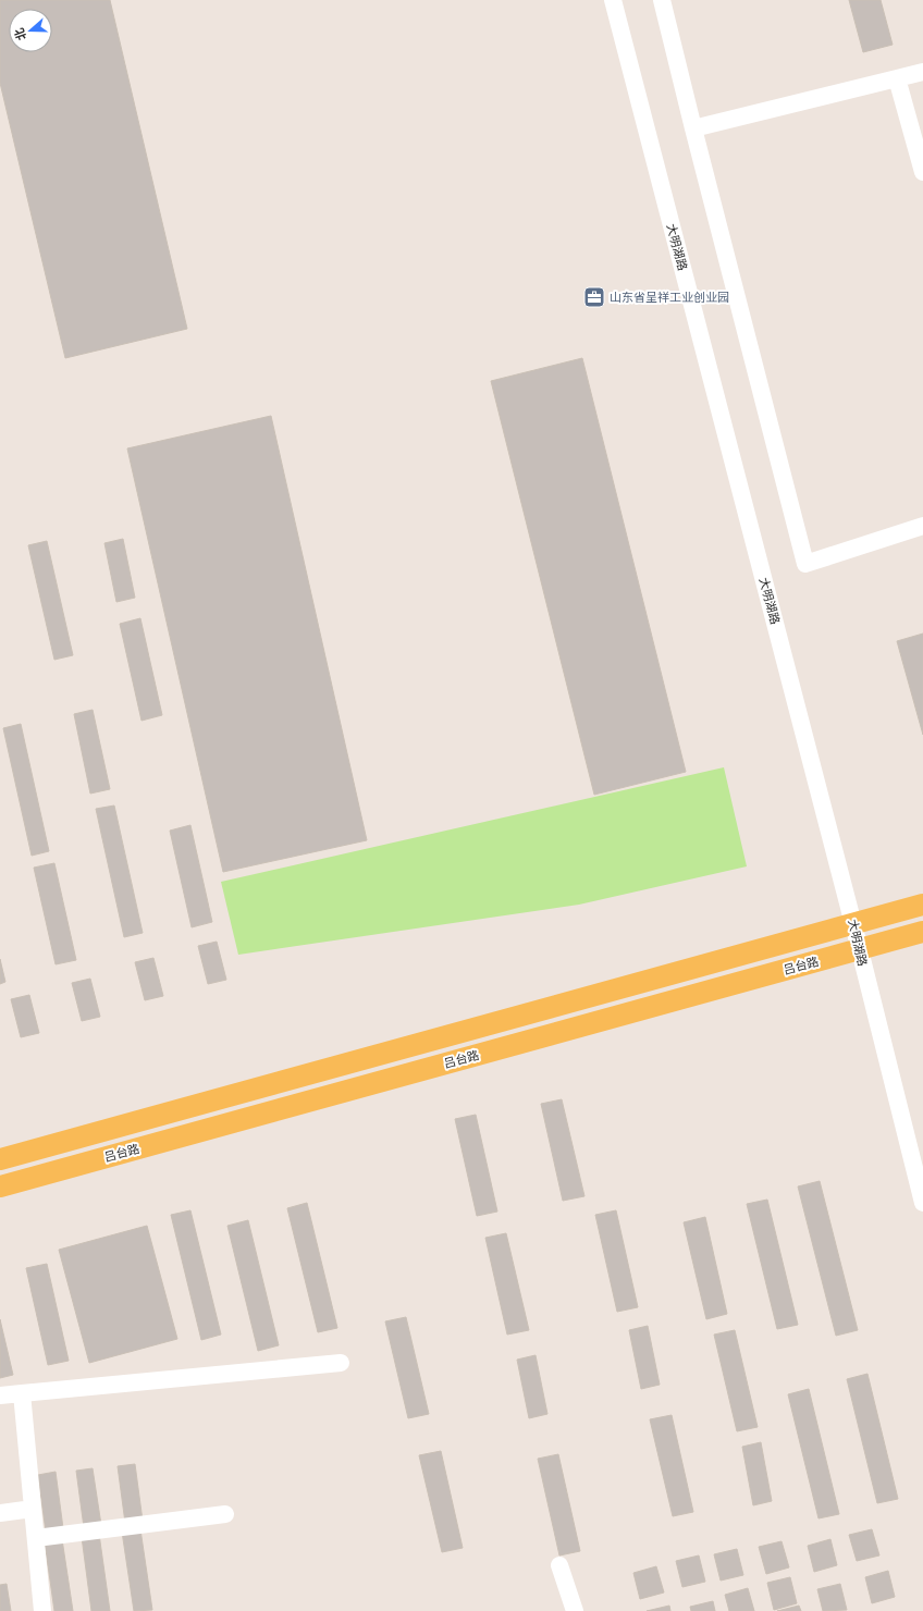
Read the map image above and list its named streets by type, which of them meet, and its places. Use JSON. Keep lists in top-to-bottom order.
{
  "streets": {
    "main road": ["吕台路"],
    "street": ["大明湖路"]
  },
  "crossings": [
    ["大明湖路", "吕台路"]
  ],
  "places": {
    "office": ["山东省呈祥工业创业园"]
  },
  "north": "left"
}
